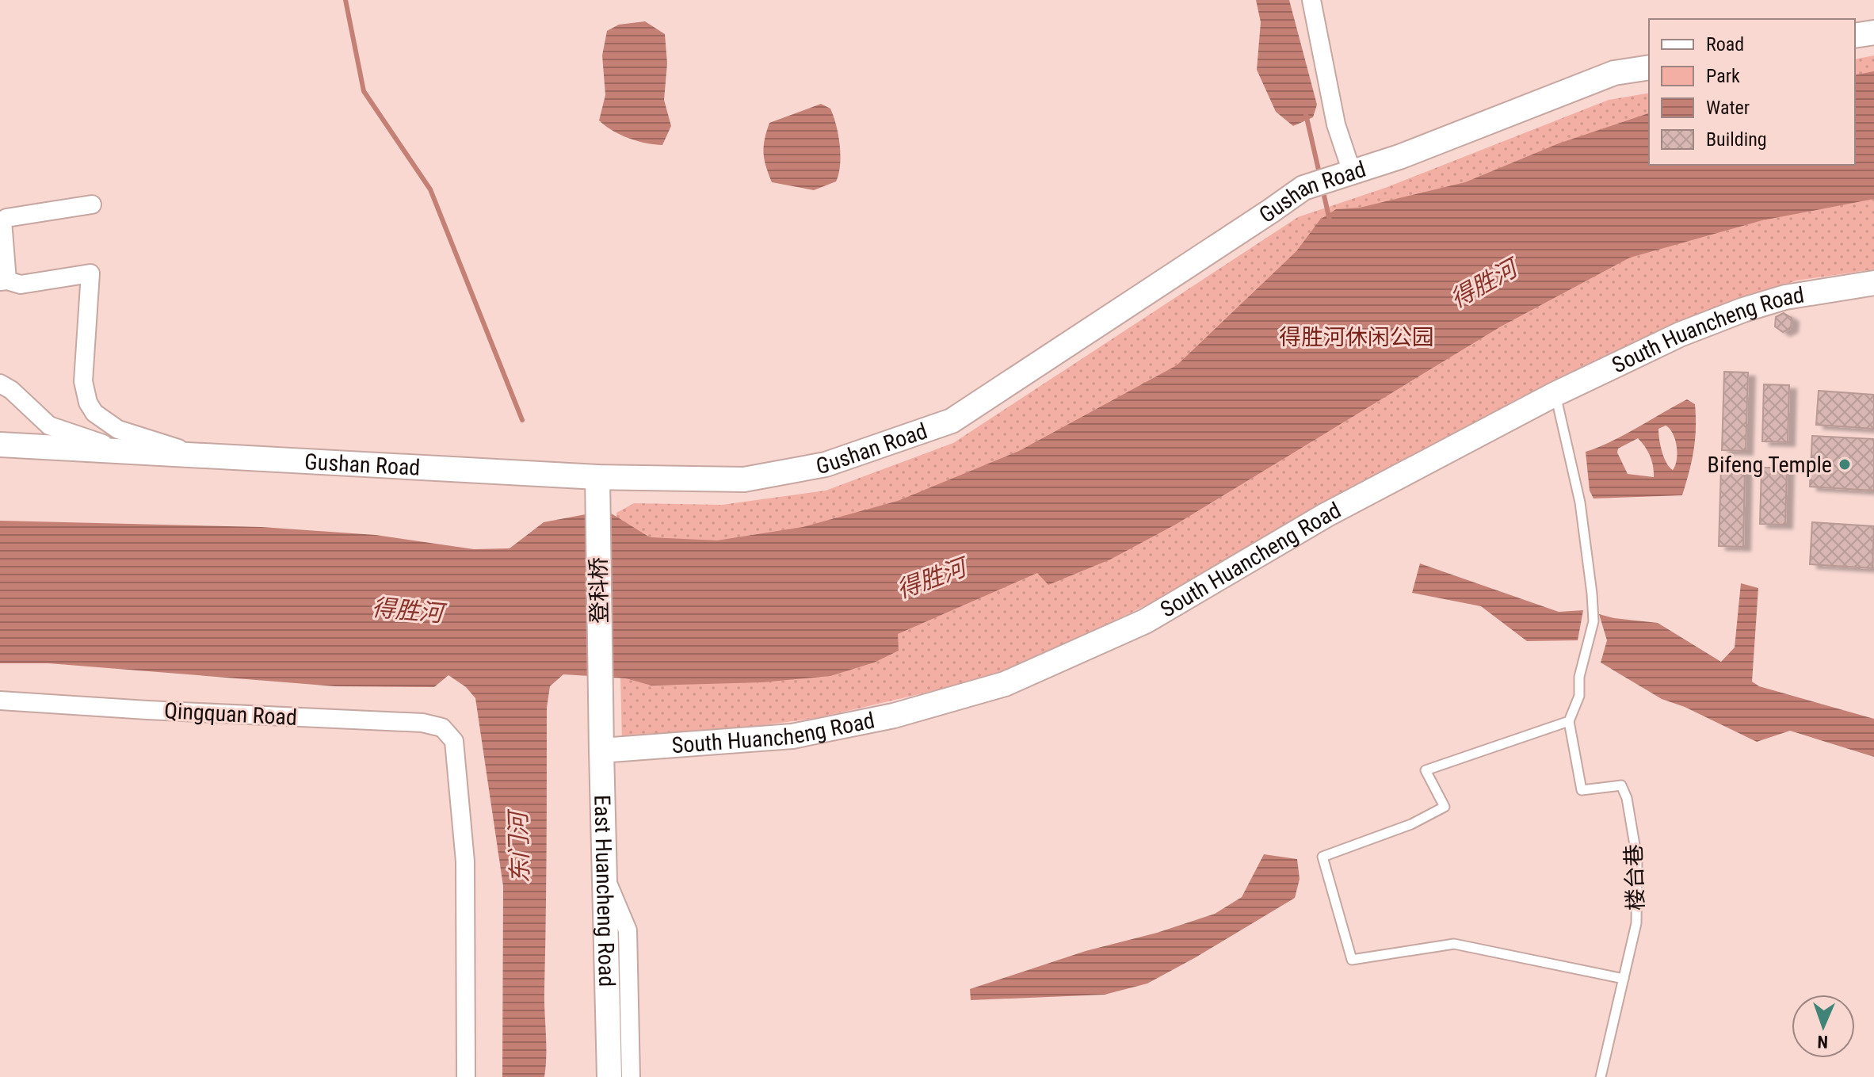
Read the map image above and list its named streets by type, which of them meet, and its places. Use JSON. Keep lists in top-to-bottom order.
{
  "streets": {
    "main road": [
      "Gushan Road",
      "South Huancheng Road",
      "登科桥",
      "East Huancheng Road"
    ],
    "street": ["Qingquan Road"],
    "lane": ["楼台巷"]
  },
  "crossings": [
    ["Gushan Road", "登科桥"],
    ["South Huancheng Road", "East Huancheng Road"],
    ["登科桥", "East Huancheng Road"]
  ],
  "water": ["得胜河", "东门河"],
  "parks": ["得胜河休闲公园"],
  "places": ["Bifeng Temple"],
  "legend": [
    "Road",
    "Park",
    "Water",
    "Building"
  ],
  "north": "bottom"
}
